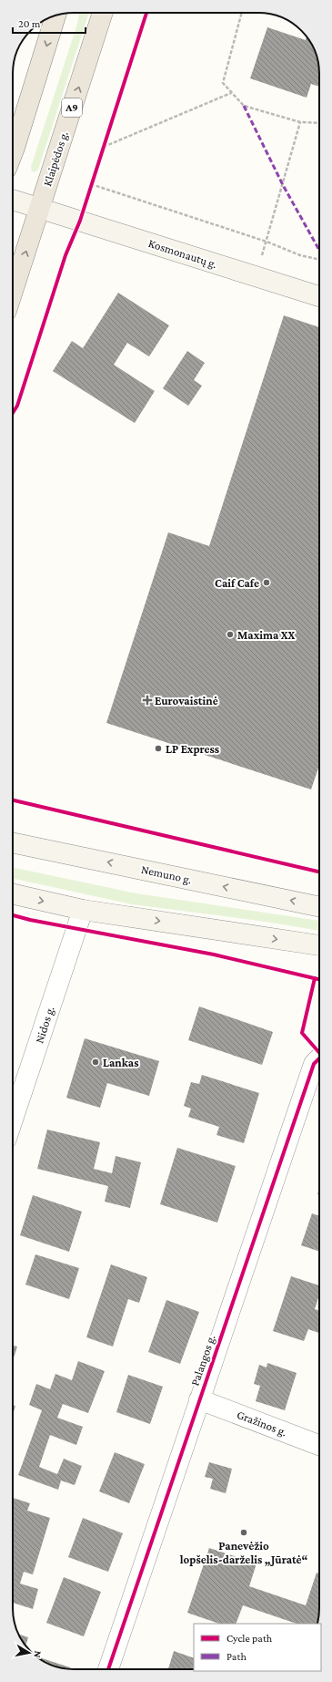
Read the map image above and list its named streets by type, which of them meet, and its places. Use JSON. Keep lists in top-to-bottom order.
{
  "streets": {
    "highway": ["A9", "Klaipėdos g."],
    "main road": ["Kosmonautų g.", "Nemuno g."],
    "street": ["Nidos g.", "Palangos g.", "Gražinos g."]
  },
  "crossings": [
    ["Klaipėdos g.", "Kosmonautų g."],
    ["Palangos g.", "Gražinos g."]
  ],
  "places": {
    "other": [
      "Caif Cafe",
      "Maxima XX",
      "LP Express",
      "Lankas",
      "Panevėžio lopšelis-darželis „Jūratė“"
    ],
    "health": ["Eurovaistinė"]
  },
  "legend": ["Cycle path", "Path"],
  "scale_bar": "20 m",
  "north": "right"
}
